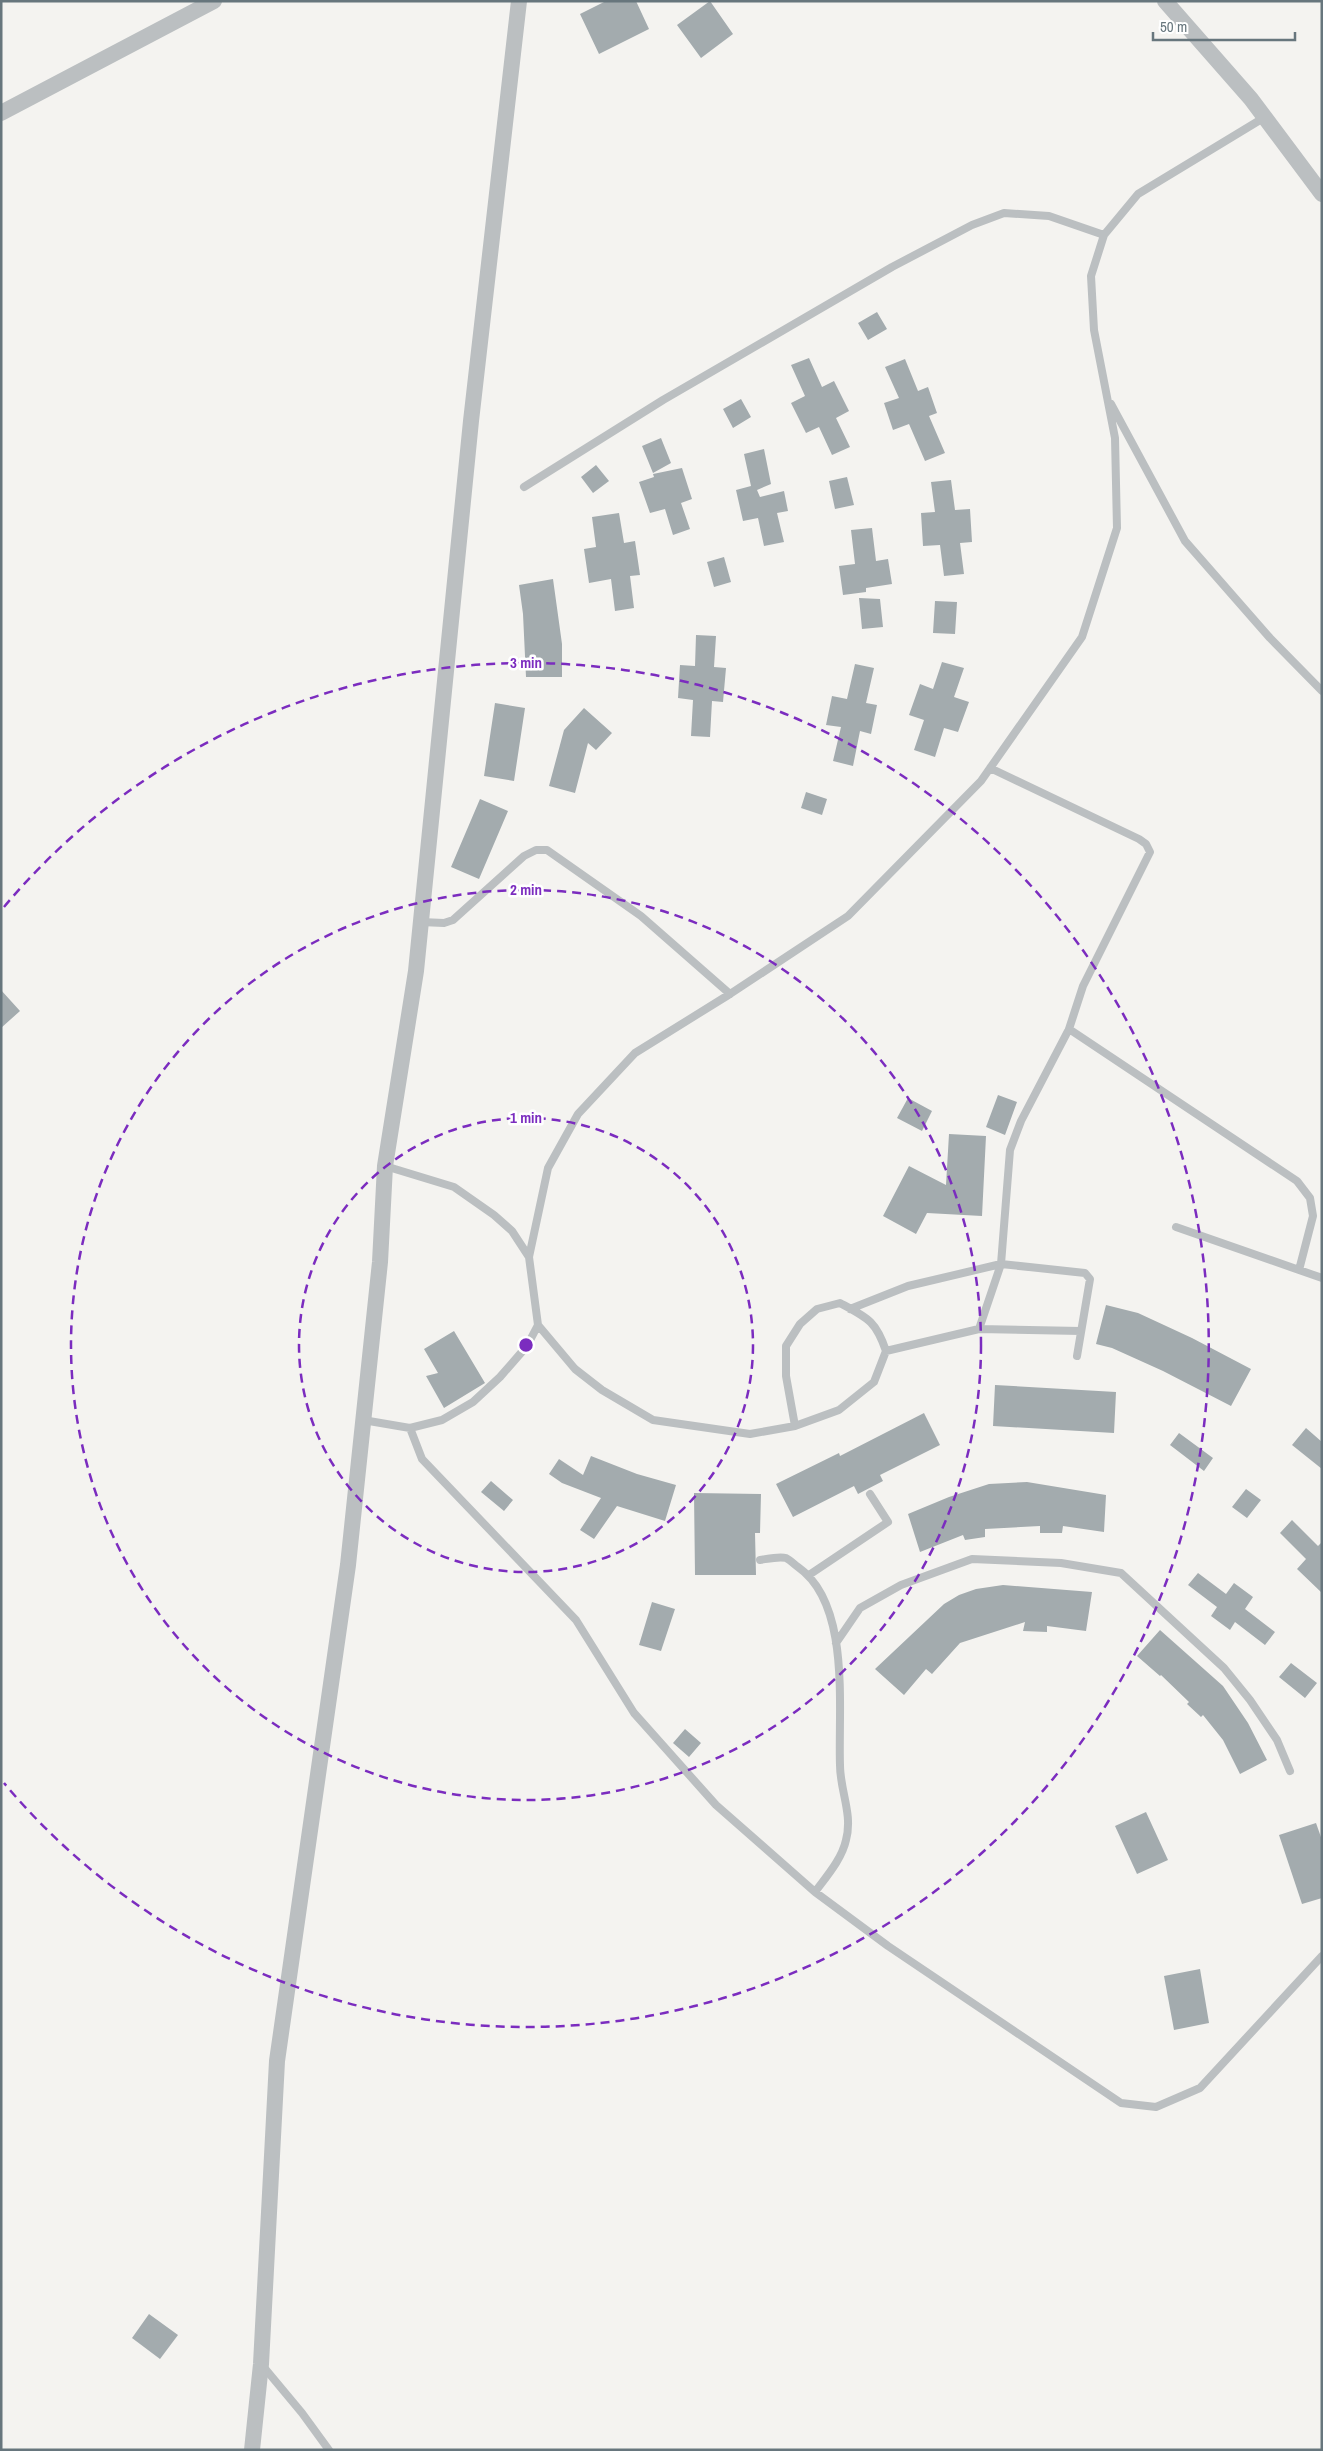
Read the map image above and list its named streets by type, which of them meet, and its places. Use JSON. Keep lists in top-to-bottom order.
{
  "scale_bar": "50 m",
  "rings": ["3 min", "2 min", "1 min"]
}
